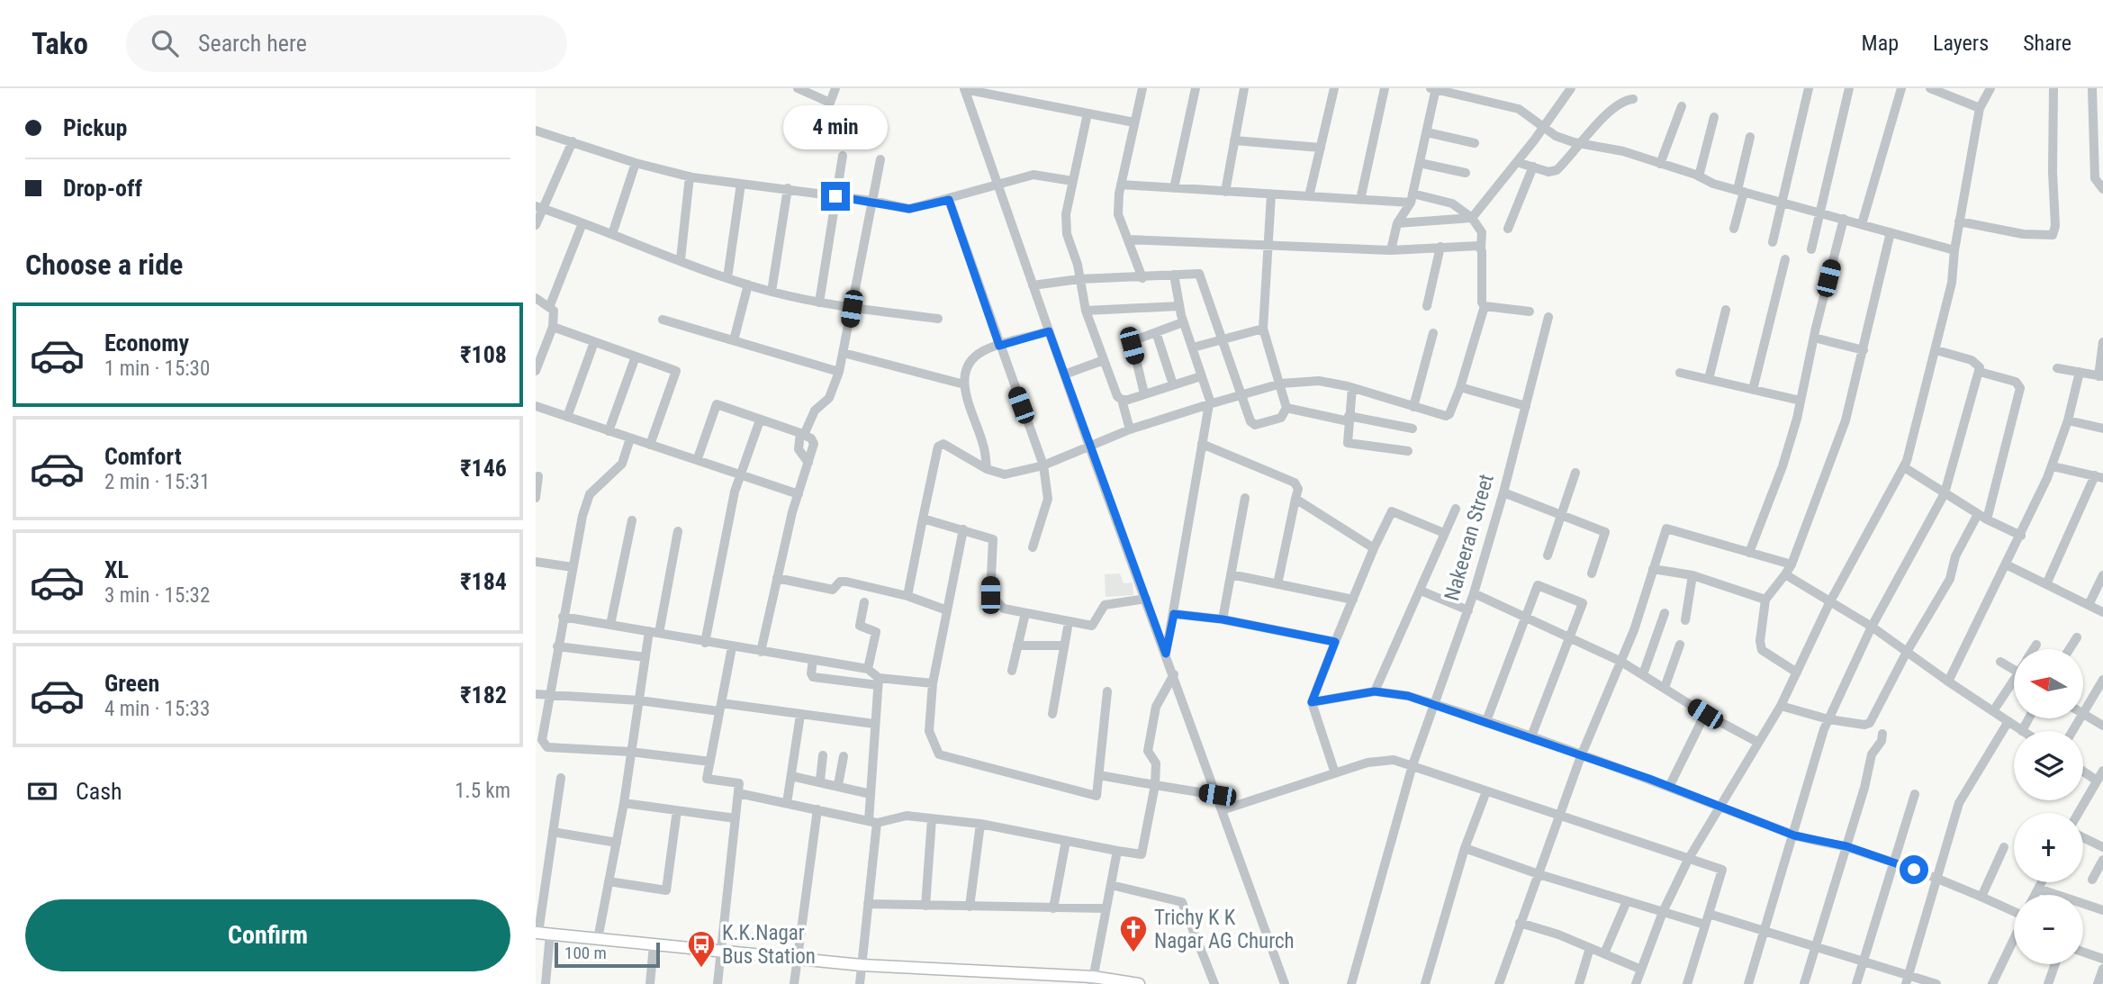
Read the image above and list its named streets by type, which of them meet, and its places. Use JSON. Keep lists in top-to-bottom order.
{
  "streets": {
    "street": ["Nakeeran Street"]
  },
  "places": {
    "church": ["Trichy K K Nagar AG Church"],
    "bus stop": ["K.K.Nagar Bus Station"]
  },
  "scale_bar": "100 m",
  "north": "left",
  "page": {
    "header": "Tako",
    "search": "Search here",
    "nav": ["Map", "Layers", "Share"],
    "banner": ["Pickup", "Drop-off"],
    "bubble": "4 min",
    "heading": "Choose a ride",
    "list": [
      {
        "name": "Economy",
        "note": "1 min · 15:30",
        "value": "₹108"
      },
      {
        "name": "Comfort",
        "note": "2 min · 15:31",
        "value": "₹146"
      },
      {
        "name": "XL",
        "note": "3 min · 15:32",
        "value": "₹184"
      },
      {
        "name": "Green",
        "note": "4 min · 15:33",
        "value": "₹182"
      }
    ],
    "map_buttons": ["+", "−"],
    "pay": ["Cash", "1.5 km"],
    "buttons": "Confirm",
    "scale": "100 m"
  }
}
